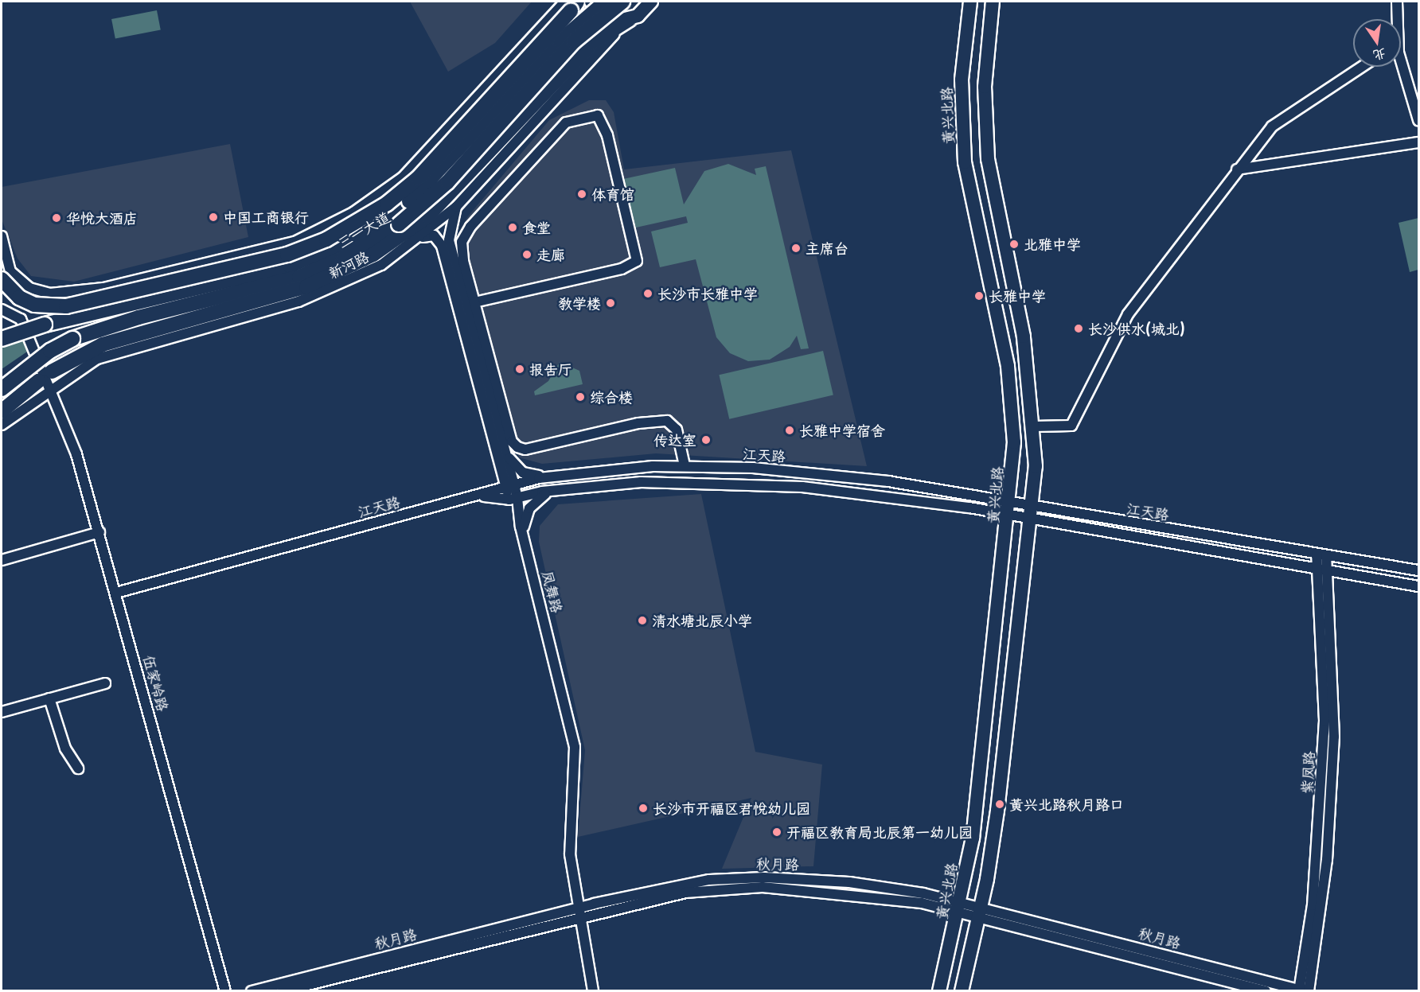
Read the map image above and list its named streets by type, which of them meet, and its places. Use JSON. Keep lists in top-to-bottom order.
{
  "streets": {
    "highway": ["三一大道"],
    "main road": ["黄兴北路"],
    "street": [
      "新河路",
      "江天路",
      "凤舞路",
      "伍家岭路",
      "紫凤路",
      "秋月路"
    ]
  },
  "crossings": [
    ["黄兴北路", "江天路"],
    ["黄兴北路", "秋月路"],
    ["新河路", "凤舞路"],
    ["新河路", "伍家岭路"],
    ["江天路", "凤舞路"],
    ["江天路", "伍家岭路"],
    ["江天路", "紫凤路"],
    ["凤舞路", "秋月路"],
    ["紫凤路", "秋月路"]
  ],
  "places": [
    "体育馆",
    "中国工商银行",
    "华悦大酒店",
    "食堂",
    "北雅中学",
    "主席台",
    "走廊",
    "长沙市长雅中学",
    "长雅中学",
    "教学楼",
    "长沙供水(城北)",
    "报告厅",
    "综合楼",
    "长雅中学宿舍",
    "传达室",
    "清水塘北辰小学",
    "黄兴北路秋月路口",
    "长沙市开福区君悦幼儿园",
    "开福区教育局北辰第一幼儿园"
  ],
  "north": "bottom"
}
